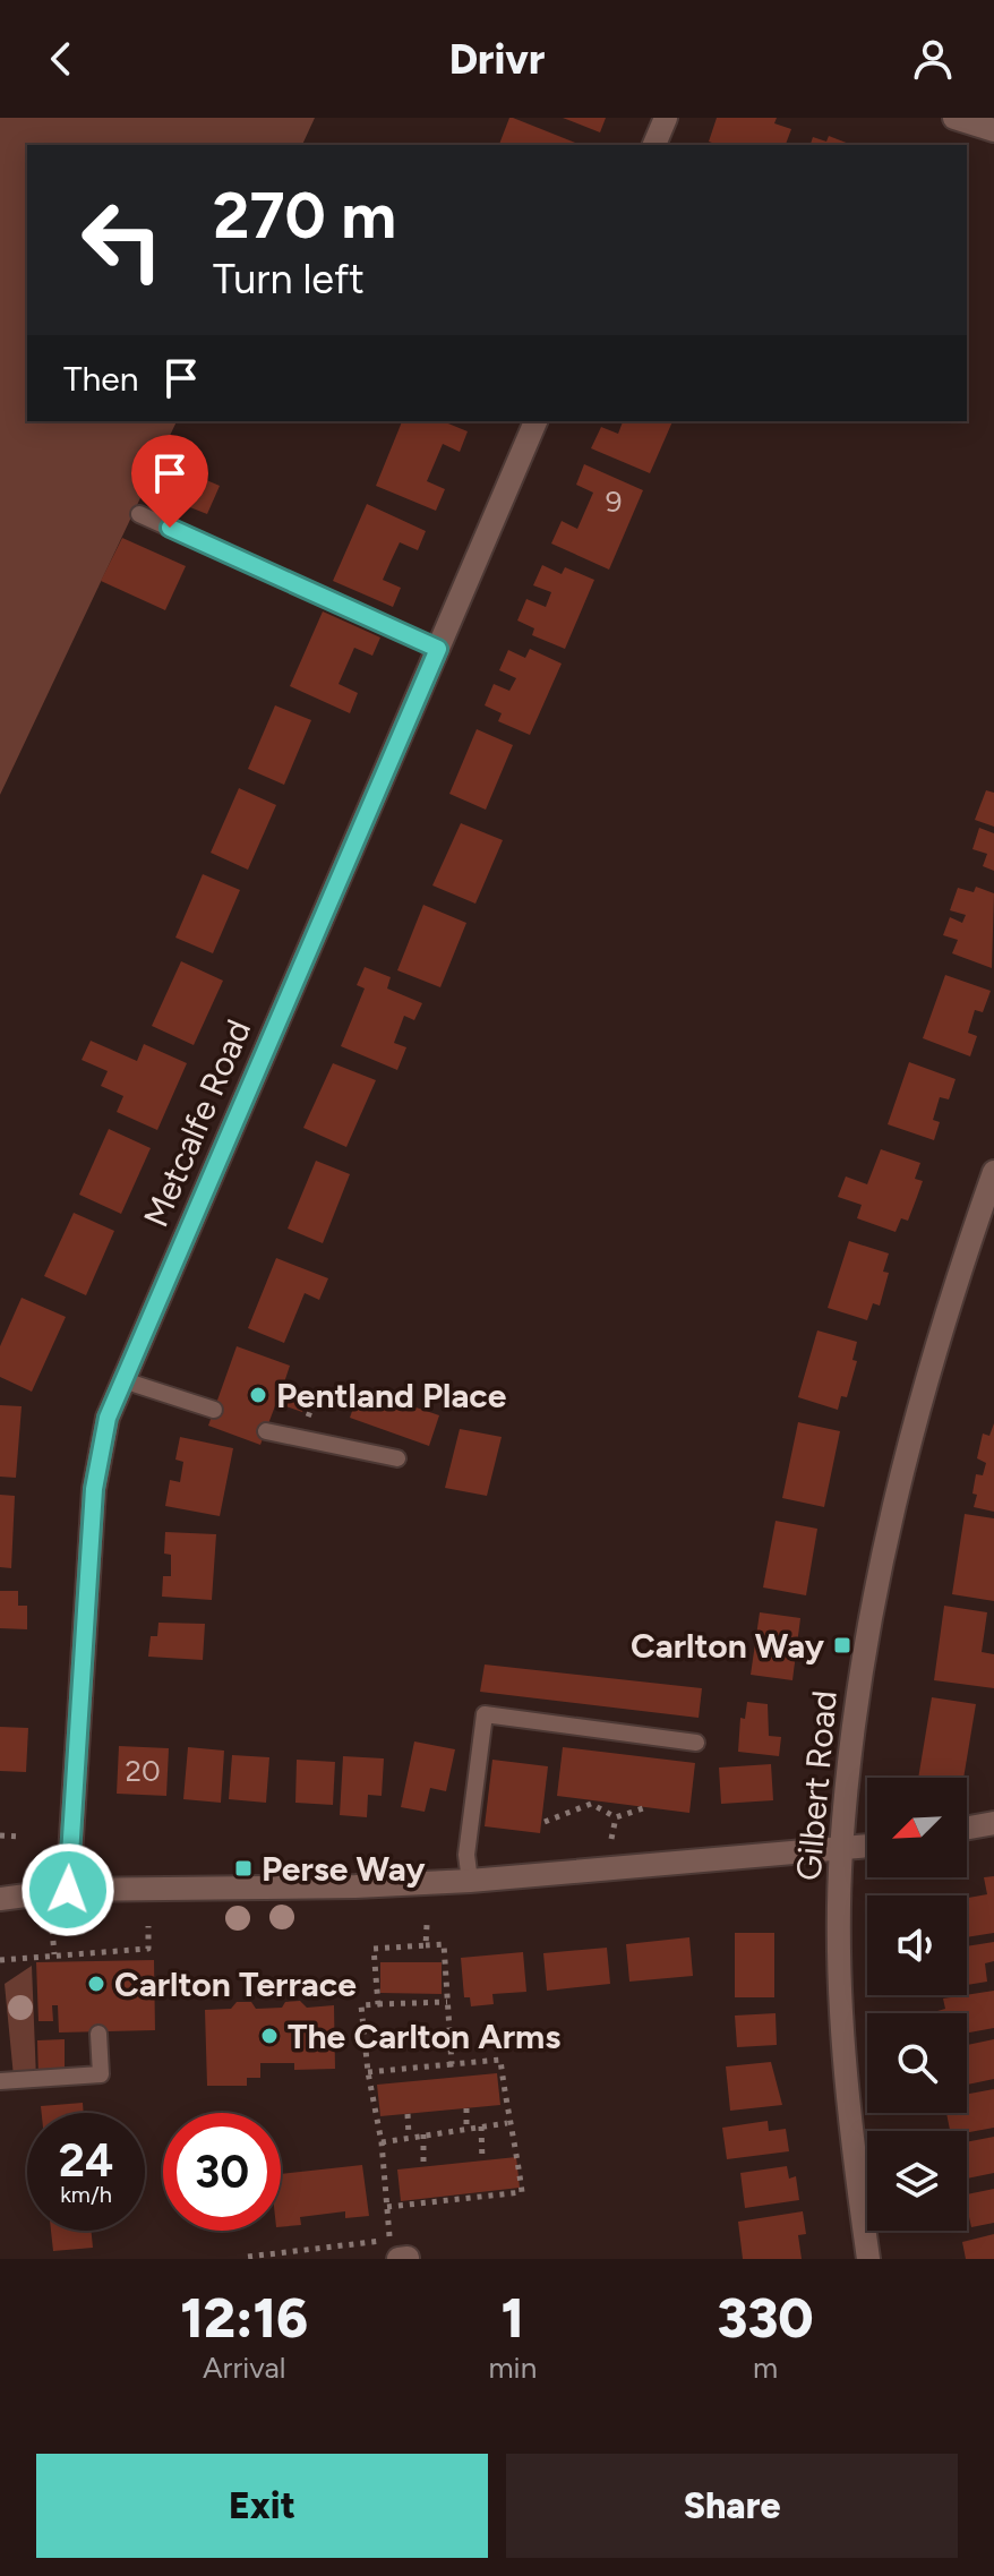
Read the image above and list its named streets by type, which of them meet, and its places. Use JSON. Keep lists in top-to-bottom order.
{
  "streets": {
    "street": ["Metcalfe Road", "Gilbert Road"]
  },
  "places": {
    "other": ["Pentland Place", "Carlton Terrace", "The Carlton Arms"],
    "transit": ["Carlton Way", "Perse Way"]
  },
  "house_numbers": ["9", "20"],
  "north": "bottom left",
  "page": {
    "header": "Drivr",
    "turn": ["270 m", "Turn left"],
    "then": "Then",
    "speed": "24 km/h",
    "limit": "30",
    "eta": [
      "12:16",
      "Arrival",
      "1",
      "min",
      "330",
      "m"
    ],
    "buttons": ["Exit", "Share"]
  }
}
